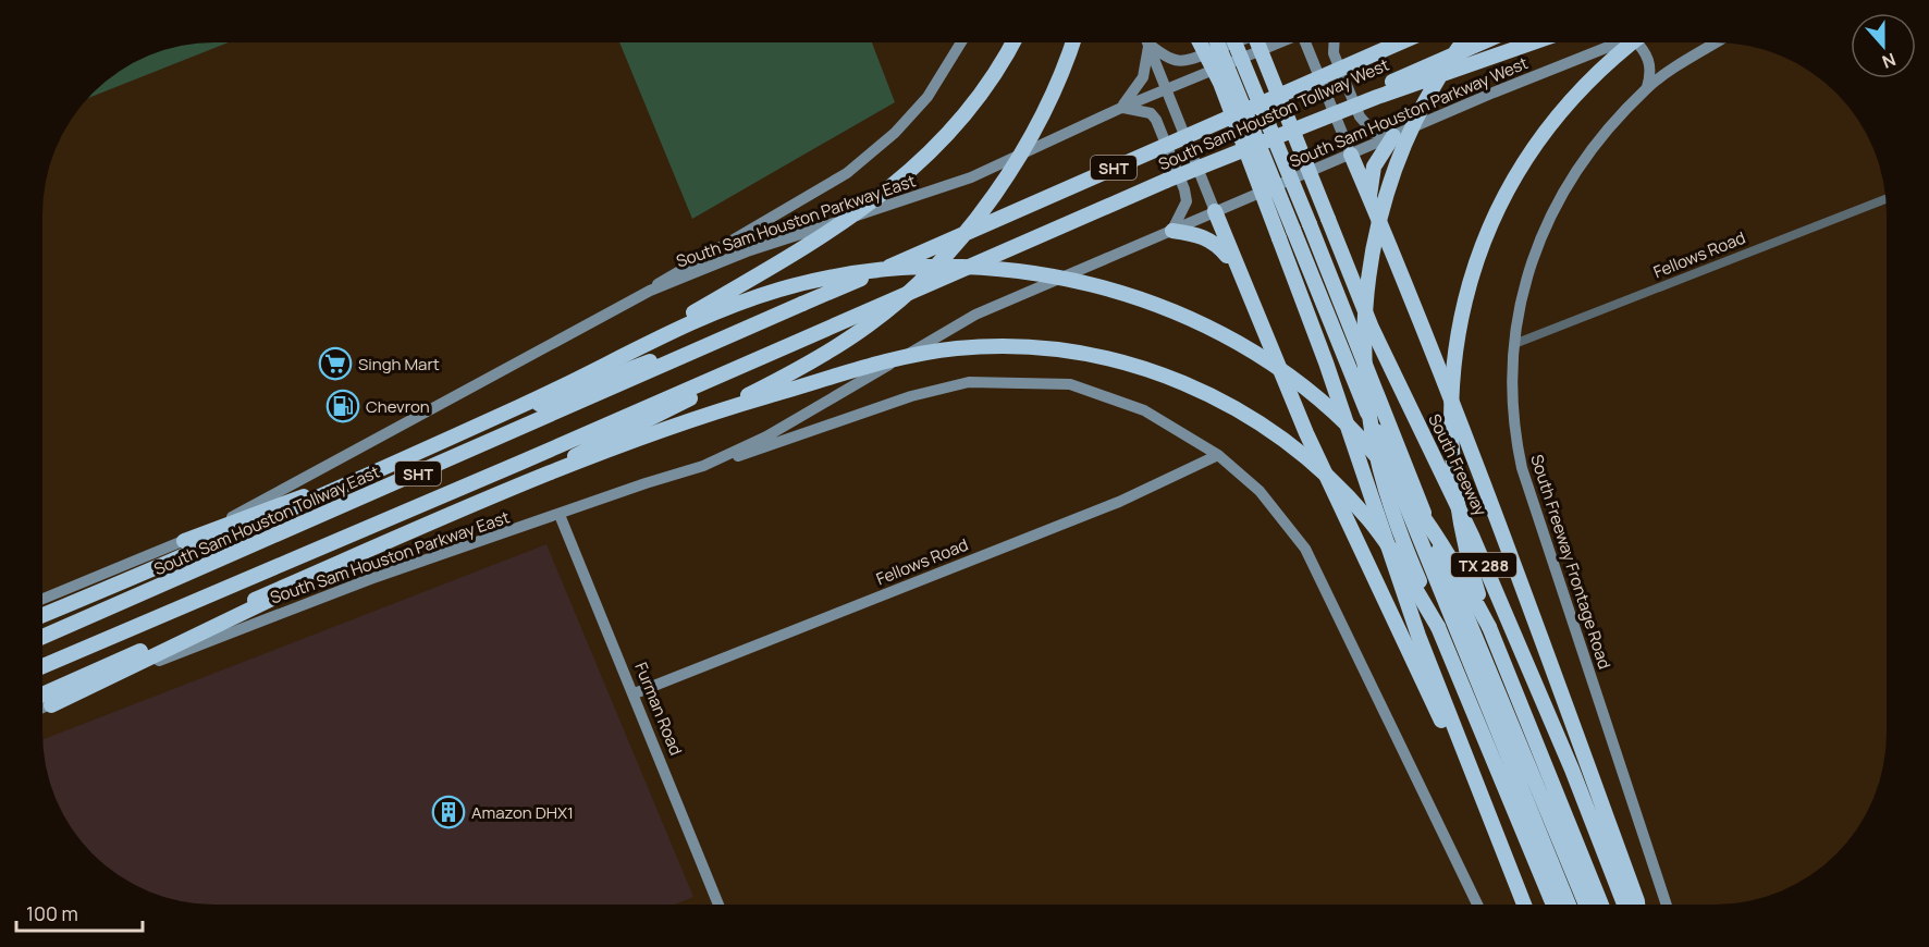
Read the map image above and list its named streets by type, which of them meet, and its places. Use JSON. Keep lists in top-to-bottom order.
{
  "streets": {
    "highway": [
      "South Sam Houston Tollway West",
      "SHT",
      "South Freeway",
      "South Sam Houston Tollway East",
      "TX 288"
    ],
    "main road": [
      "South Sam Houston Parkway West",
      "South Sam Houston Parkway East",
      "Fellows Road",
      "South Freeway Frontage Road",
      "Furman Road"
    ]
  },
  "crossings": [
    ["South Sam Houston Parkway West", "South Sam Houston Parkway East"],
    ["South Sam Houston Tollway West", "SHT"],
    ["South Sam Houston Tollway West", "South Sam Houston Tollway East"],
    ["South Sam Houston Parkway East", "Furman Road"],
    ["Fellows Road", "South Freeway Frontage Road"],
    ["Fellows Road", "Furman Road"]
  ],
  "places": {
    "supermarket": ["Singh Mart"],
    "fuel station": ["Chevron"],
    "building": ["Amazon DHX1"]
  },
  "scale_bar": "100 m",
  "north": "bottom"
}
